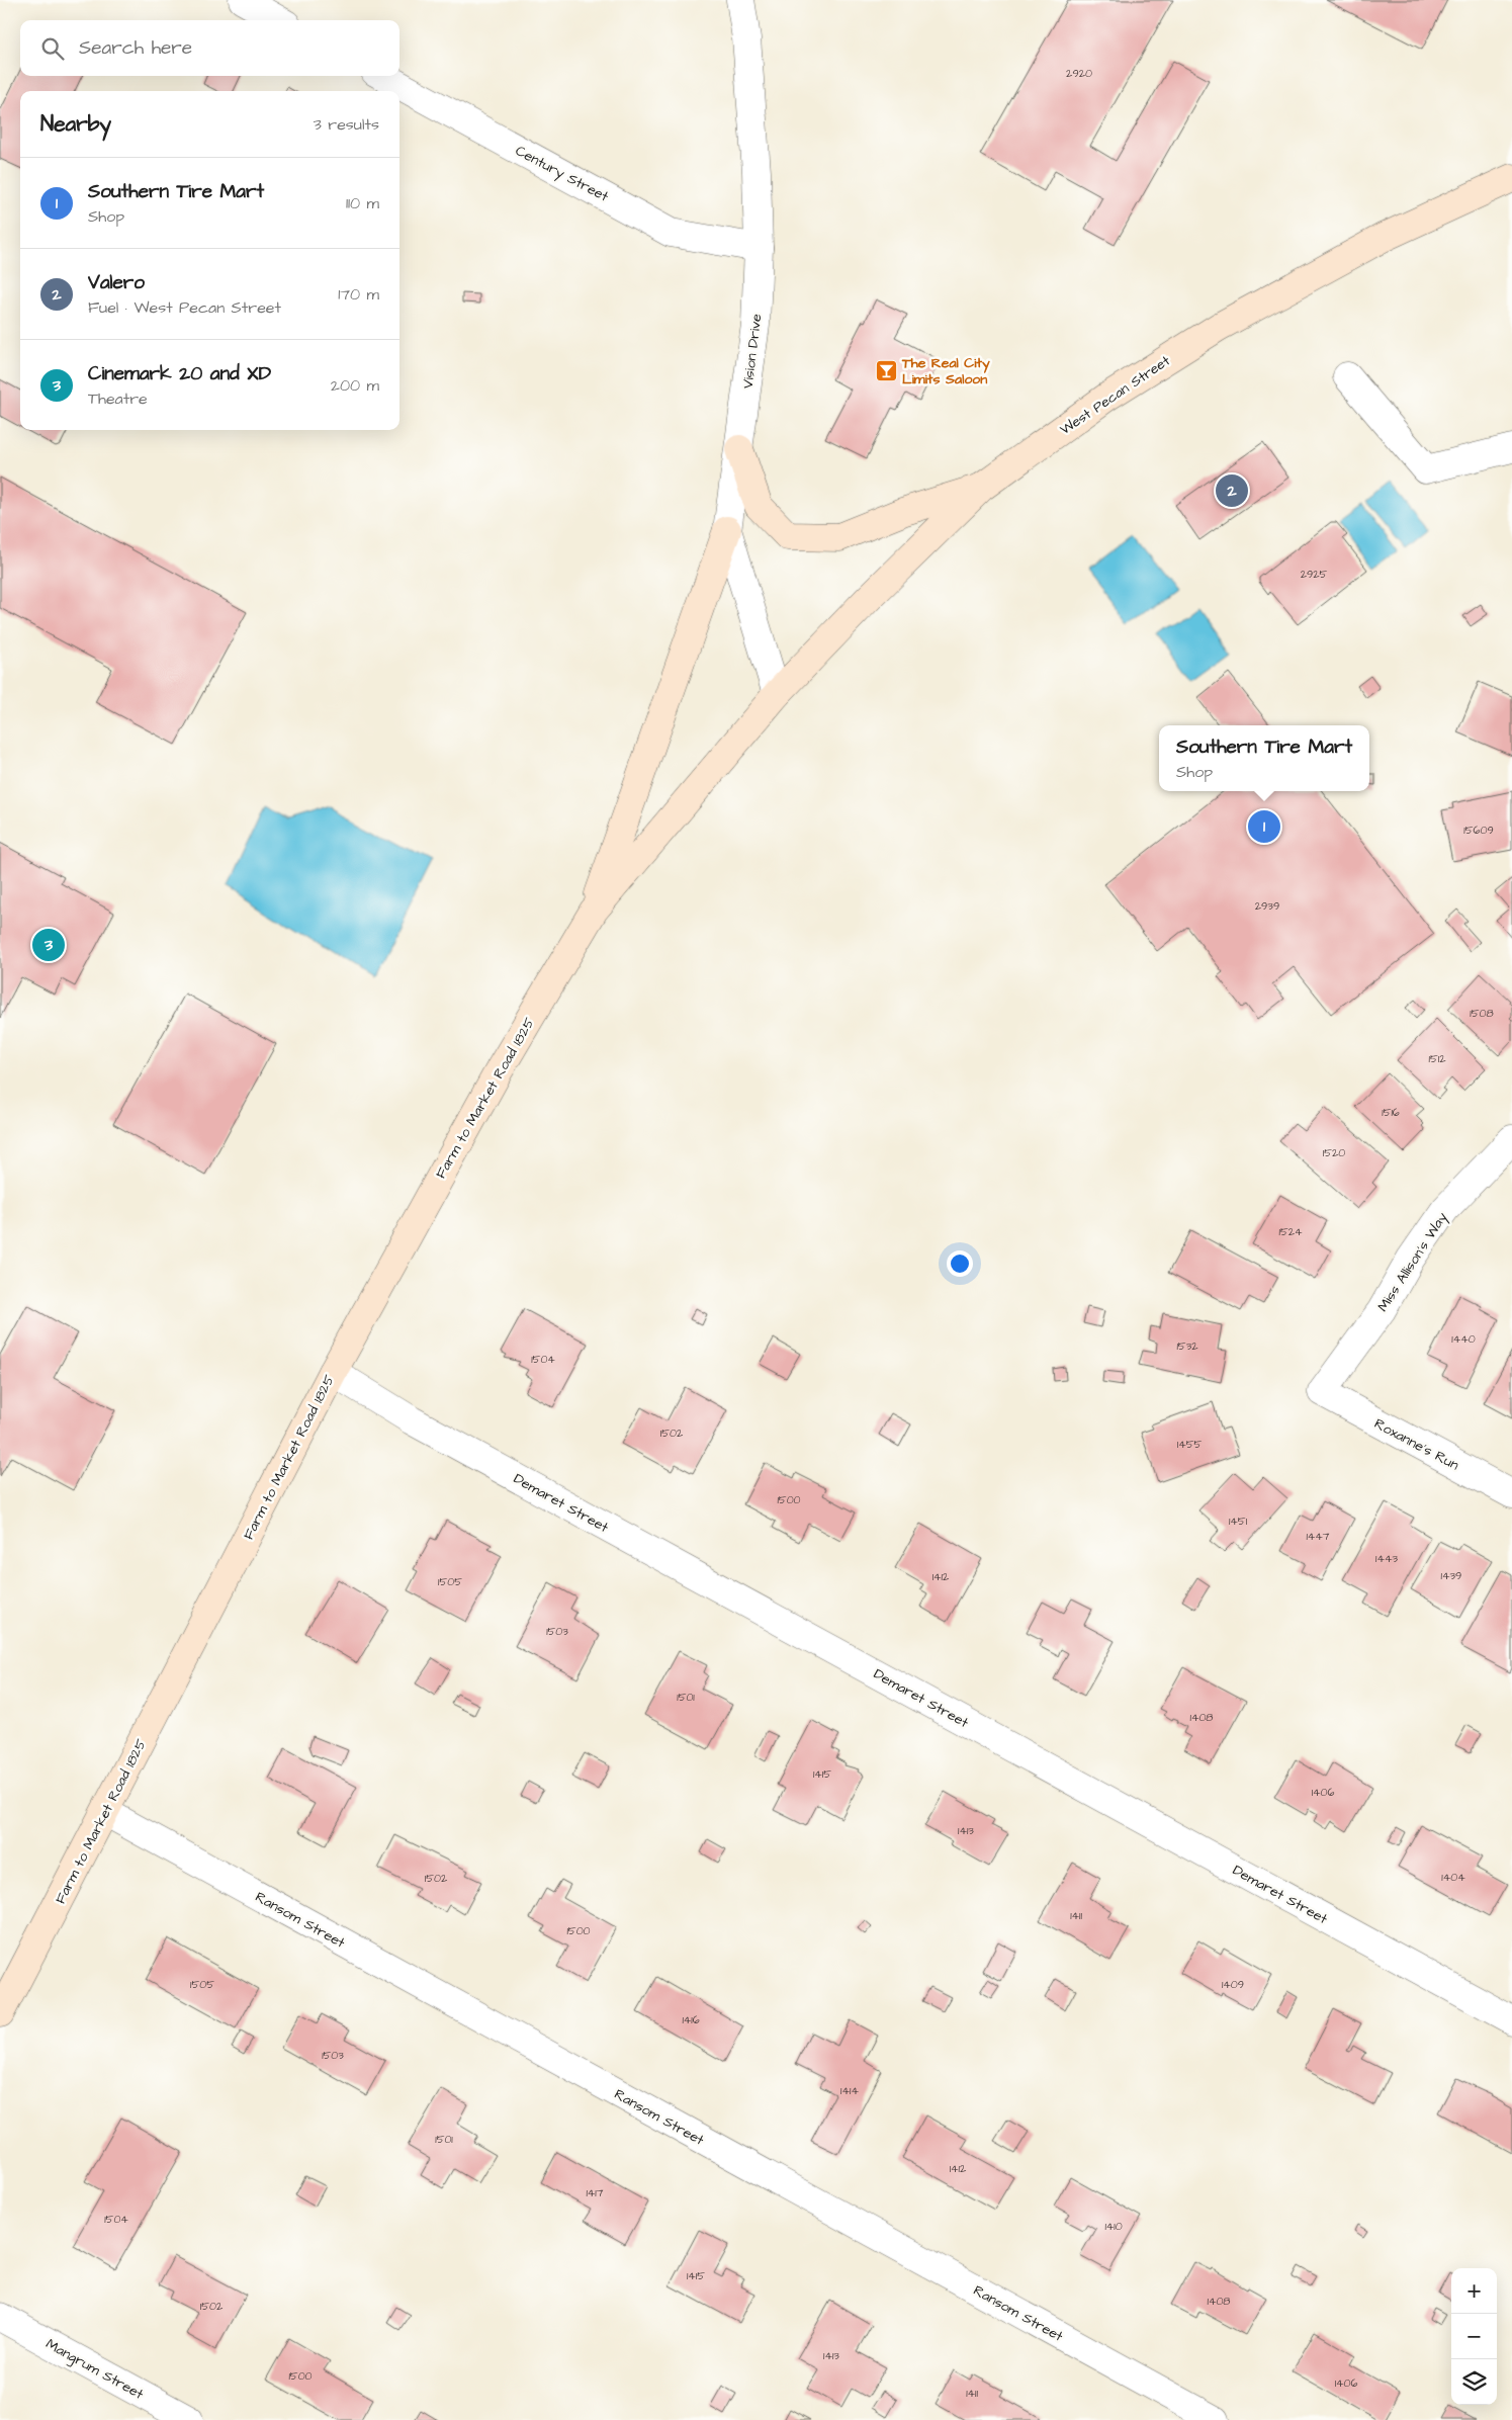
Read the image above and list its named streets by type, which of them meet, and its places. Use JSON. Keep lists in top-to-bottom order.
{
  "streets": {
    "main road": ["West Pecan Street", "Farm to Market Road 1825"],
    "street": [
      "Century Street",
      "Vision Drive",
      "Miss Allison's Way",
      "Roxanne's Run",
      "Demaret Street",
      "Ransom Street",
      "Mangrum Street"
    ]
  },
  "crossings": [
    ["Century Street", "Vision Drive"],
    ["Vision Drive", "West Pecan Street"],
    ["West Pecan Street", "Farm to Market Road 1825"],
    ["Farm to Market Road 1825", "Demaret Street"],
    ["Farm to Market Road 1825", "Ransom Street"],
    ["Miss Allison's Way", "Roxanne's Run"]
  ],
  "places": {
    "bar": ["The Real City Limits Saloon"]
  },
  "house_numbers": [
    "2920",
    "2925",
    "15609",
    "2939",
    "1508",
    "1512",
    "1516",
    "1520",
    "1524",
    "1440",
    "1532",
    "1504",
    "1502",
    "1455",
    "1500",
    "1451",
    "1447",
    "1443",
    "1439",
    "1412",
    "1505",
    "1503",
    "1501",
    "1408",
    "1415",
    "1406",
    "1413",
    "1404",
    "1502",
    "1411",
    "1500",
    "1505",
    "1409",
    "1416",
    "1503",
    "1414",
    "1501",
    "1412",
    "1417",
    "1504",
    "1410",
    "1415",
    "1408",
    "1502",
    "1413",
    "1500",
    "1406",
    "1411"
  ],
  "page": {
    "search": "Search here",
    "heading": ["Nearby", "3 results"],
    "list": [
      {
        "mark": "1",
        "name": "Southern Tire Mart",
        "note": "Shop",
        "value": "110 m"
      },
      {
        "mark": "2",
        "name": "Valero",
        "note": "Fuel · West Pecan Street",
        "value": "170 m"
      },
      {
        "mark": "3",
        "name": "Cinemark 20 and XD",
        "note": "Theatre",
        "value": "200 m"
      }
    ],
    "pins": ["2", "1", "3"],
    "popup": ["Southern Tire Mart", "Shop"],
    "map_buttons": ["+", "−"]
  }
}
